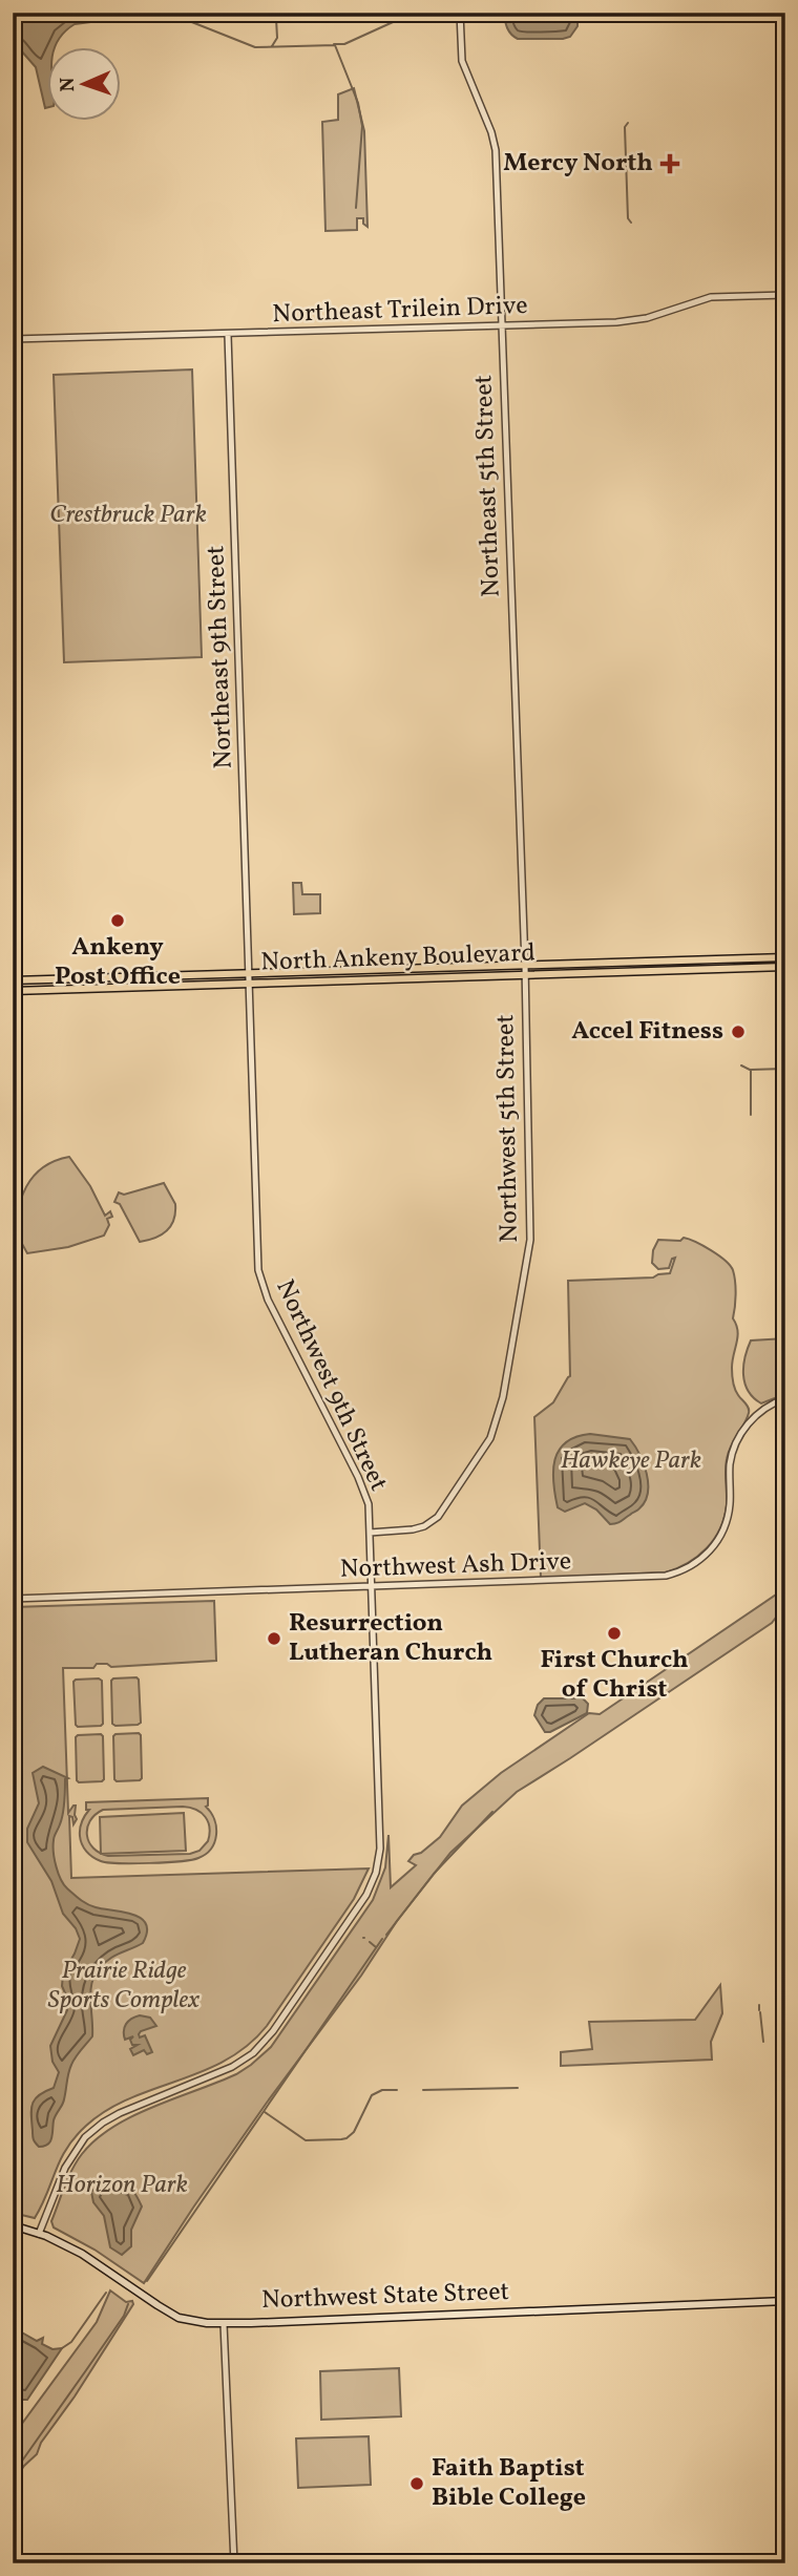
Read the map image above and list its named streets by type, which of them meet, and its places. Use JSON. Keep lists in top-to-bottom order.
{
  "streets": {
    "main road": ["North Ankeny Boulevard", "Northwest State Street"],
    "street": [
      "Northeast Trilein Drive",
      "Northeast 5th Street",
      "Northeast 9th Street",
      "Northwest 5th Street",
      "Northwest 9th Street",
      "Northwest Ash Drive"
    ]
  },
  "crossings": [
    ["Northeast Trilein Drive", "Northeast 5th Street"],
    ["Northeast Trilein Drive", "Northeast 9th Street"],
    ["Northeast 5th Street", "North Ankeny Boulevard"],
    ["Northeast 5th Street", "Northwest 5th Street"],
    ["Northeast 9th Street", "North Ankeny Boulevard"],
    ["Northeast 9th Street", "Northwest 9th Street"],
    ["North Ankeny Boulevard", "Northwest 5th Street"],
    ["North Ankeny Boulevard", "Northwest 9th Street"],
    ["Northwest 5th Street", "Northwest 9th Street"],
    ["Northwest 9th Street", "Northwest Ash Drive"],
    ["Northwest 9th Street", "Northwest State Street"]
  ],
  "parks": [
    "Crestbruck Park",
    "Hawkeye Park",
    "Prairie Ridge Sports Complex",
    "Horizon Park"
  ],
  "places": {
    "health": ["Mercy North"],
    "other": [
      "Ankeny Post Office",
      "Accel Fitness",
      "First Church of Christ",
      "Resurrection Lutheran Church",
      "Faith Baptist Bible College"
    ]
  },
  "north": "left"
}
